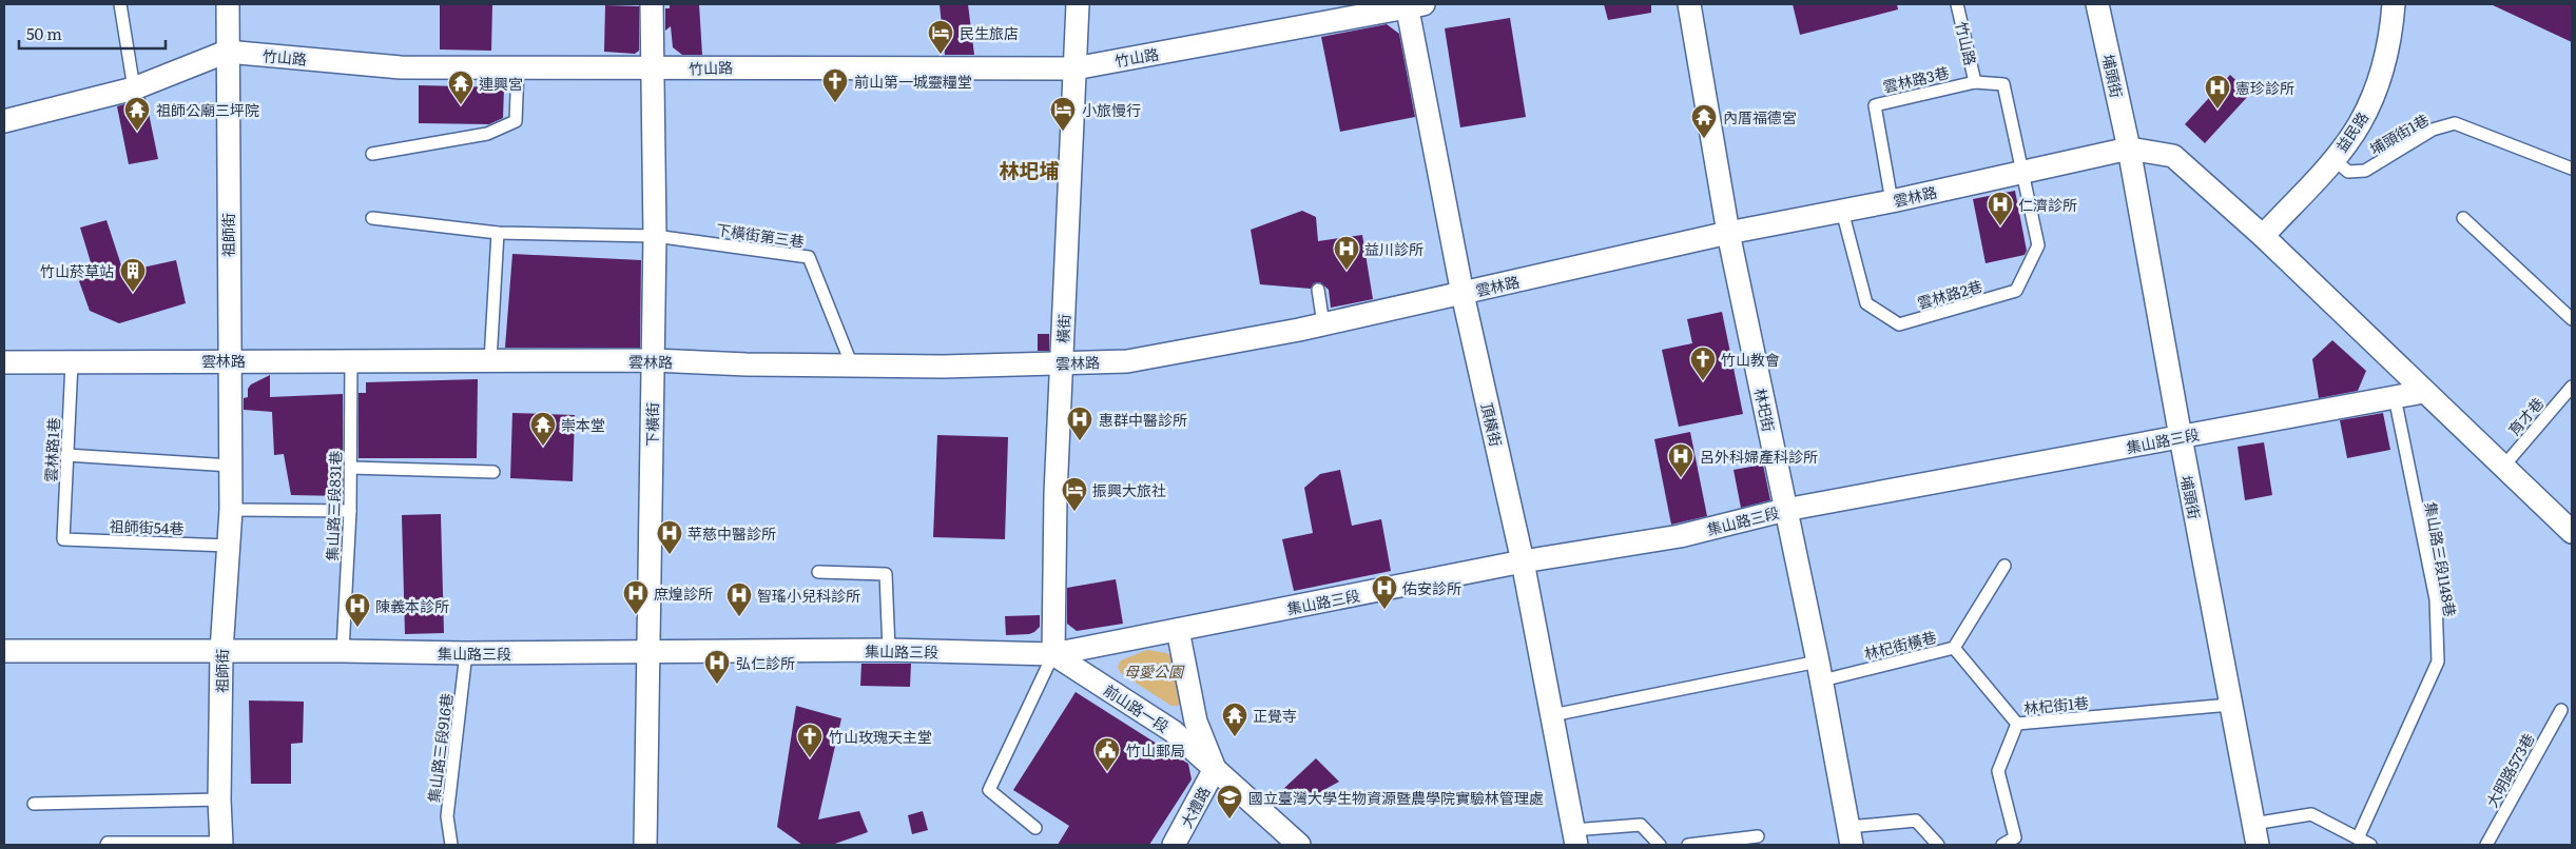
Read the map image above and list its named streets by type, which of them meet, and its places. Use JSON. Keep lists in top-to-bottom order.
{
  "streets": {
    "street": [
      "竹山路",
      "埔頭街",
      "益民路",
      "雲林路",
      "祖師街",
      "橫街",
      "林圯街",
      "下橫街",
      "頂橫街",
      "集山路三段",
      "前山路一段",
      "大禮路"
    ],
    "lane": [
      "雲林路3巷",
      "埔頭街1巷",
      "下橫街第三巷",
      "雲林路2巷",
      "育才巷",
      "雲林路1巷",
      "集山路三段831巷",
      "祖師街54巷",
      "集山路三段1148巷",
      "林杞街橫巷",
      "林杞街1巷",
      "集山路三段916巷",
      "大明路573巷"
    ]
  },
  "crossings": [
    ["竹山路", "雲林路3巷"],
    ["竹山路", "祖師街"],
    ["竹山路", "橫街"],
    ["竹山路", "下橫街"],
    ["竹山路", "頂橫街"],
    ["埔頭街", "雲林路"],
    ["埔頭街", "集山路三段"],
    ["埔頭街", "林杞街1巷"],
    ["雲林路3巷", "雲林路"],
    ["雲林路3巷", "雲林路2巷"],
    ["益民路", "埔頭街1巷"],
    ["雲林路", "祖師街"],
    ["雲林路", "下橫街第三巷"],
    ["雲林路", "雲林路2巷"],
    ["雲林路", "橫街"],
    ["雲林路", "林圯街"],
    ["雲林路", "下橫街"],
    ["雲林路", "頂橫街"],
    ["雲林路", "雲林路1巷"],
    ["雲林路", "集山路三段831巷"],
    ["祖師街", "集山路三段"],
    ["祖師街", "祖師街54巷"],
    ["下橫街第三巷", "下橫街"],
    ["橫街", "集山路三段"],
    ["橫街", "前山路一段"],
    ["林圯街", "集山路三段"],
    ["林圯街", "林杞街橫巷"],
    ["下橫街", "集山路三段"],
    ["頂橫街", "集山路三段"],
    ["頂橫街", "林杞街橫巷"],
    ["集山路三段", "集山路三段831巷"],
    ["集山路三段", "集山路三段1148巷"],
    ["集山路三段", "前山路一段"],
    ["集山路三段", "集山路三段916巷"],
    ["雲林路1巷", "祖師街54巷"],
    ["前山路一段", "大禮路"]
  ],
  "districts": ["林圯埔"],
  "parks": ["母愛公園"],
  "places": {
    "hotel": ["民生旅店", "小旅慢行", "振興大旅社"],
    "church": ["前山第一城靈糧堂", "竹山教會", "竹山玫瑰天主堂"],
    "temple": [
      "連興宮",
      "祖師公廟三坪院",
      "內厝福德宮",
      "崇本堂",
      "正覺寺"
    ],
    "hospital": [
      "憲珍診所",
      "仁濟診所",
      "益川診所",
      "惠群中醫診所",
      "呂外科婦產科診所",
      "苹慈中醫診所",
      "佑安診所",
      "庶煌診所",
      "智瑤小兒科診所",
      "陳義本診所",
      "弘仁診所"
    ],
    "building": ["竹山菸草站"],
    "public building": ["竹山郵局"],
    "school or university": ["國立臺灣大學生物資源暨農學院實驗林管理處"]
  },
  "scale_bar": "50 m"
}
